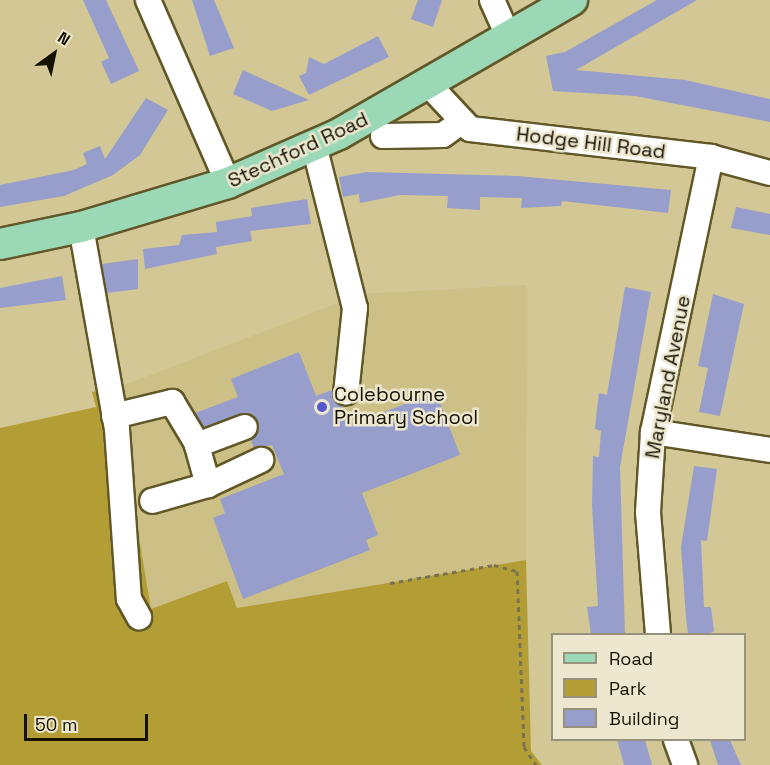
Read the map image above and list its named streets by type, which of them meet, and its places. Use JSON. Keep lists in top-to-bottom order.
{
  "streets": {
    "main road": ["Stechford Road"],
    "street": ["Hodge Hill Road", "Maryland Avenue"]
  },
  "crossings": [
    ["Hodge Hill Road", "Stechford Road"],
    ["Hodge Hill Road", "Maryland Avenue"]
  ],
  "places": ["Colebourne Primary School"],
  "legend": ["Road", "Park", "Building"],
  "scale_bar": "50 m",
  "north": "top right"
}
